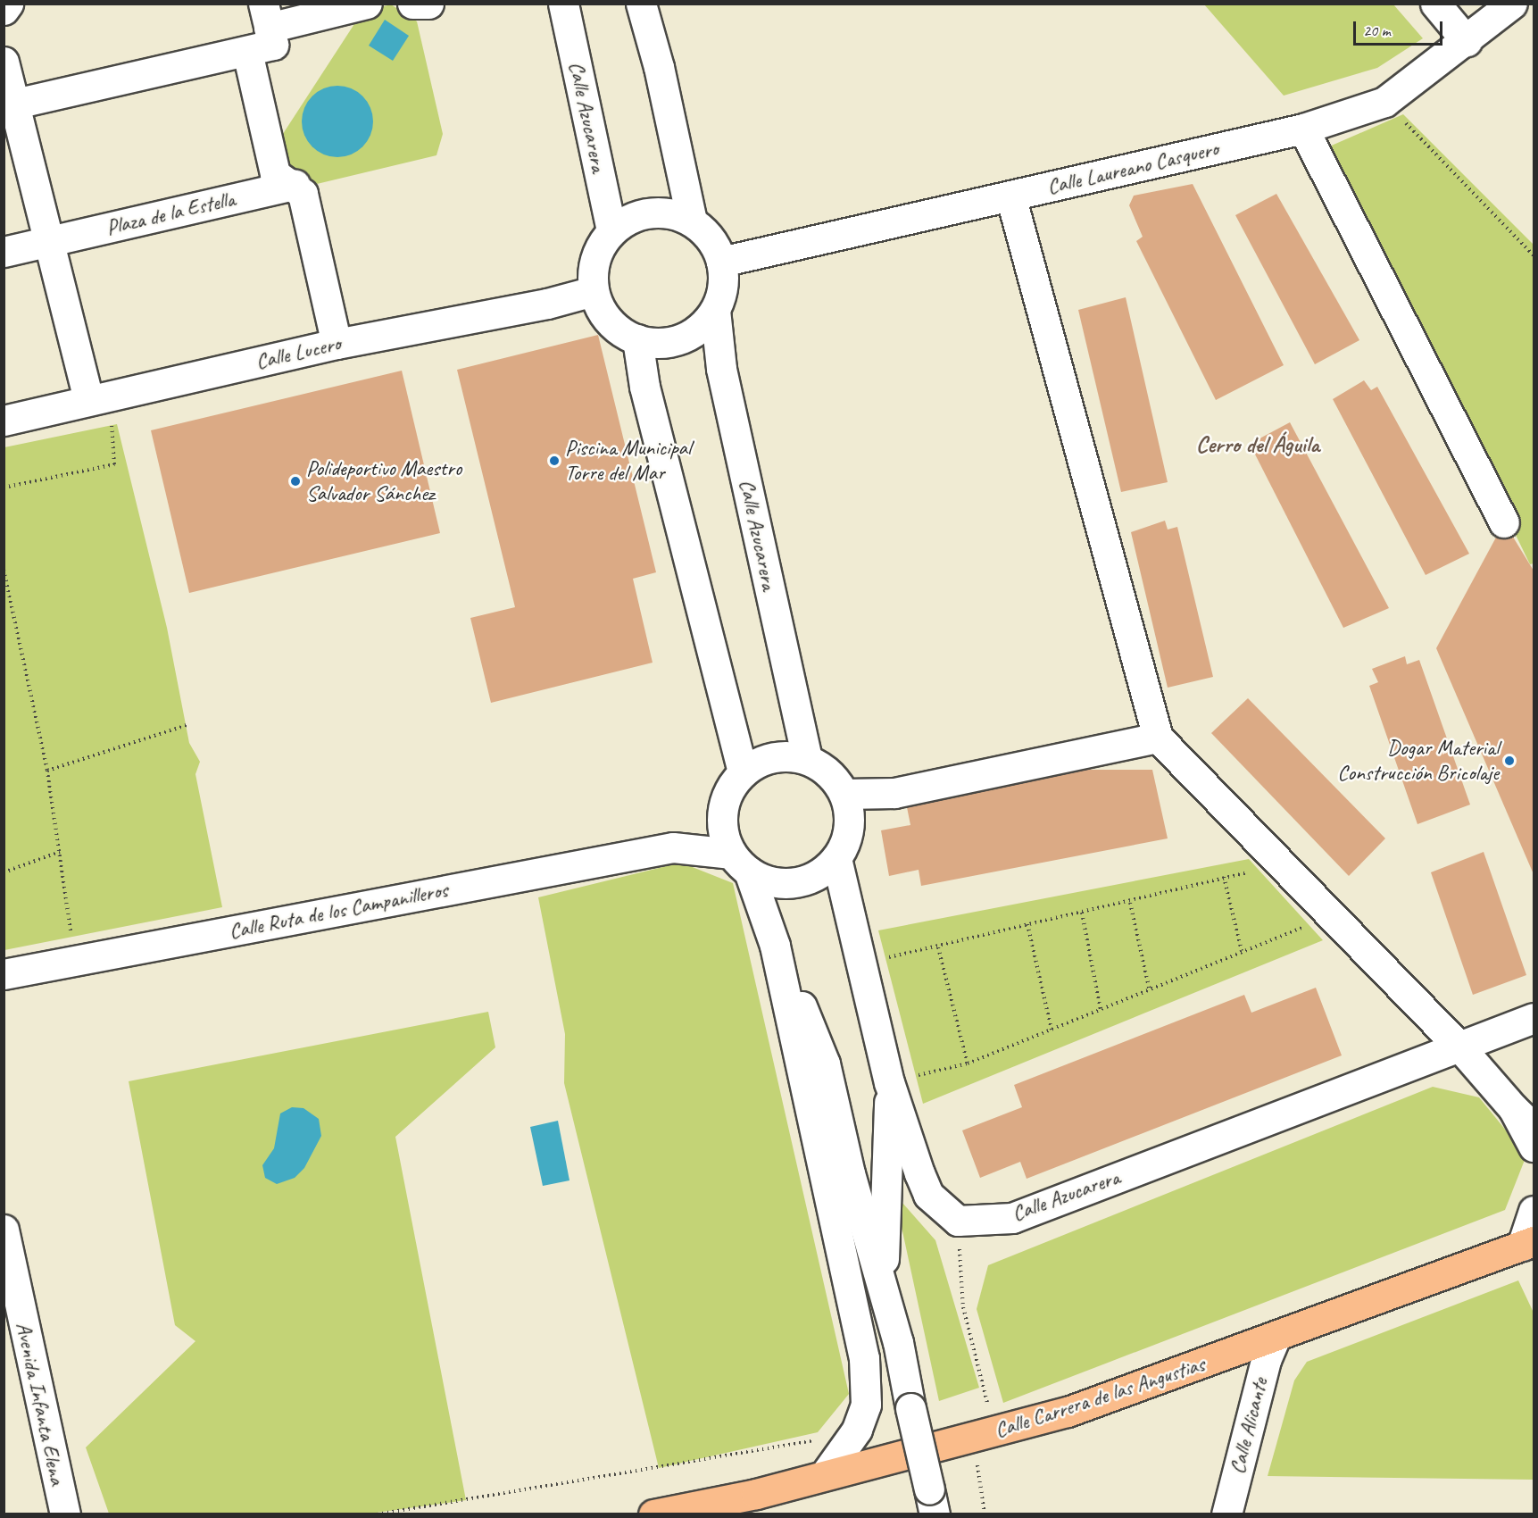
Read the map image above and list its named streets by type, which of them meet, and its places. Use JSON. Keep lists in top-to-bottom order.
{
  "streets": {
    "main road": ["Calle Carrera de las Angustias"],
    "street": [
      "Calle Azucarera",
      "Calle Laureano Casquero",
      "Plaza de la Estella",
      "Calle Lucero",
      "Calle Ruta de los Campanilleros",
      "Avenida Infanta Elena",
      "Calle Alicante"
    ]
  },
  "crossings": [
    ["Calle Azucarera", "Calle Laureano Casquero"],
    ["Calle Azucarera", "Calle Lucero"],
    ["Calle Azucarera", "Calle Ruta de los Campanilleros"],
    ["Calle Laureano Casquero", "Calle Lucero"],
    ["Calle Carrera de las Angustias", "Calle Alicante"]
  ],
  "districts": ["Cerro del Águila"],
  "places": ["Piscina Municipal Torre del Mar", "Polideportivo Maestro Salvador Sánchez", "Dogar Material Construcción Bricolaje"],
  "scale_bar": "20 m"
}
